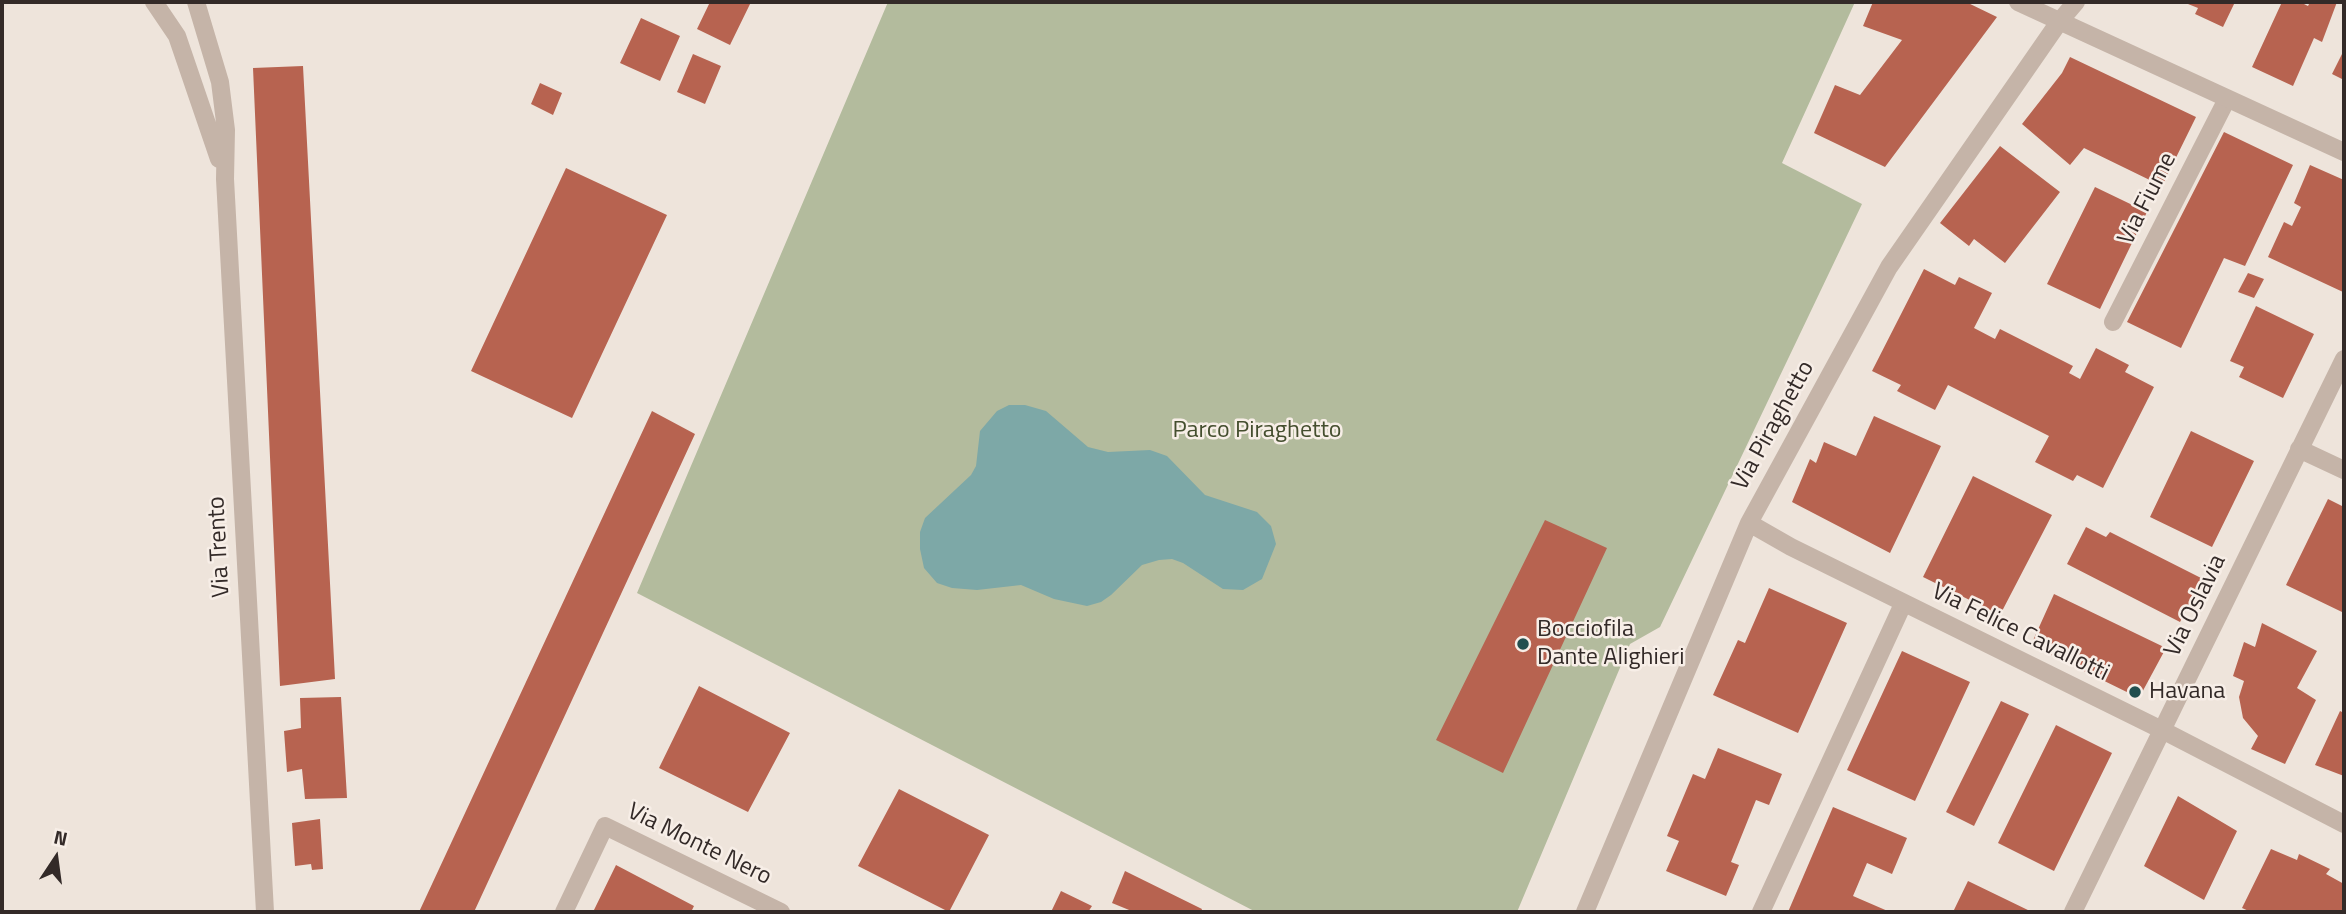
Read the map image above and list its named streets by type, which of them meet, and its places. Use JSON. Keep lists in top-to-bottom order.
{
  "streets": {
    "street": [
      "Via Fiume",
      "Via Piraghetto",
      "Via Trento",
      "Via Oslavia",
      "Via Felice Cavallotti",
      "Via Monte Nero"
    ]
  },
  "crossings": [
    ["Via Piraghetto", "Via Felice Cavallotti"],
    ["Via Oslavia", "Via Felice Cavallotti"]
  ],
  "parks": ["Parco Piraghetto"],
  "places": ["Bocciofila Dante Alighieri", "Havana"],
  "north": "top"
}
